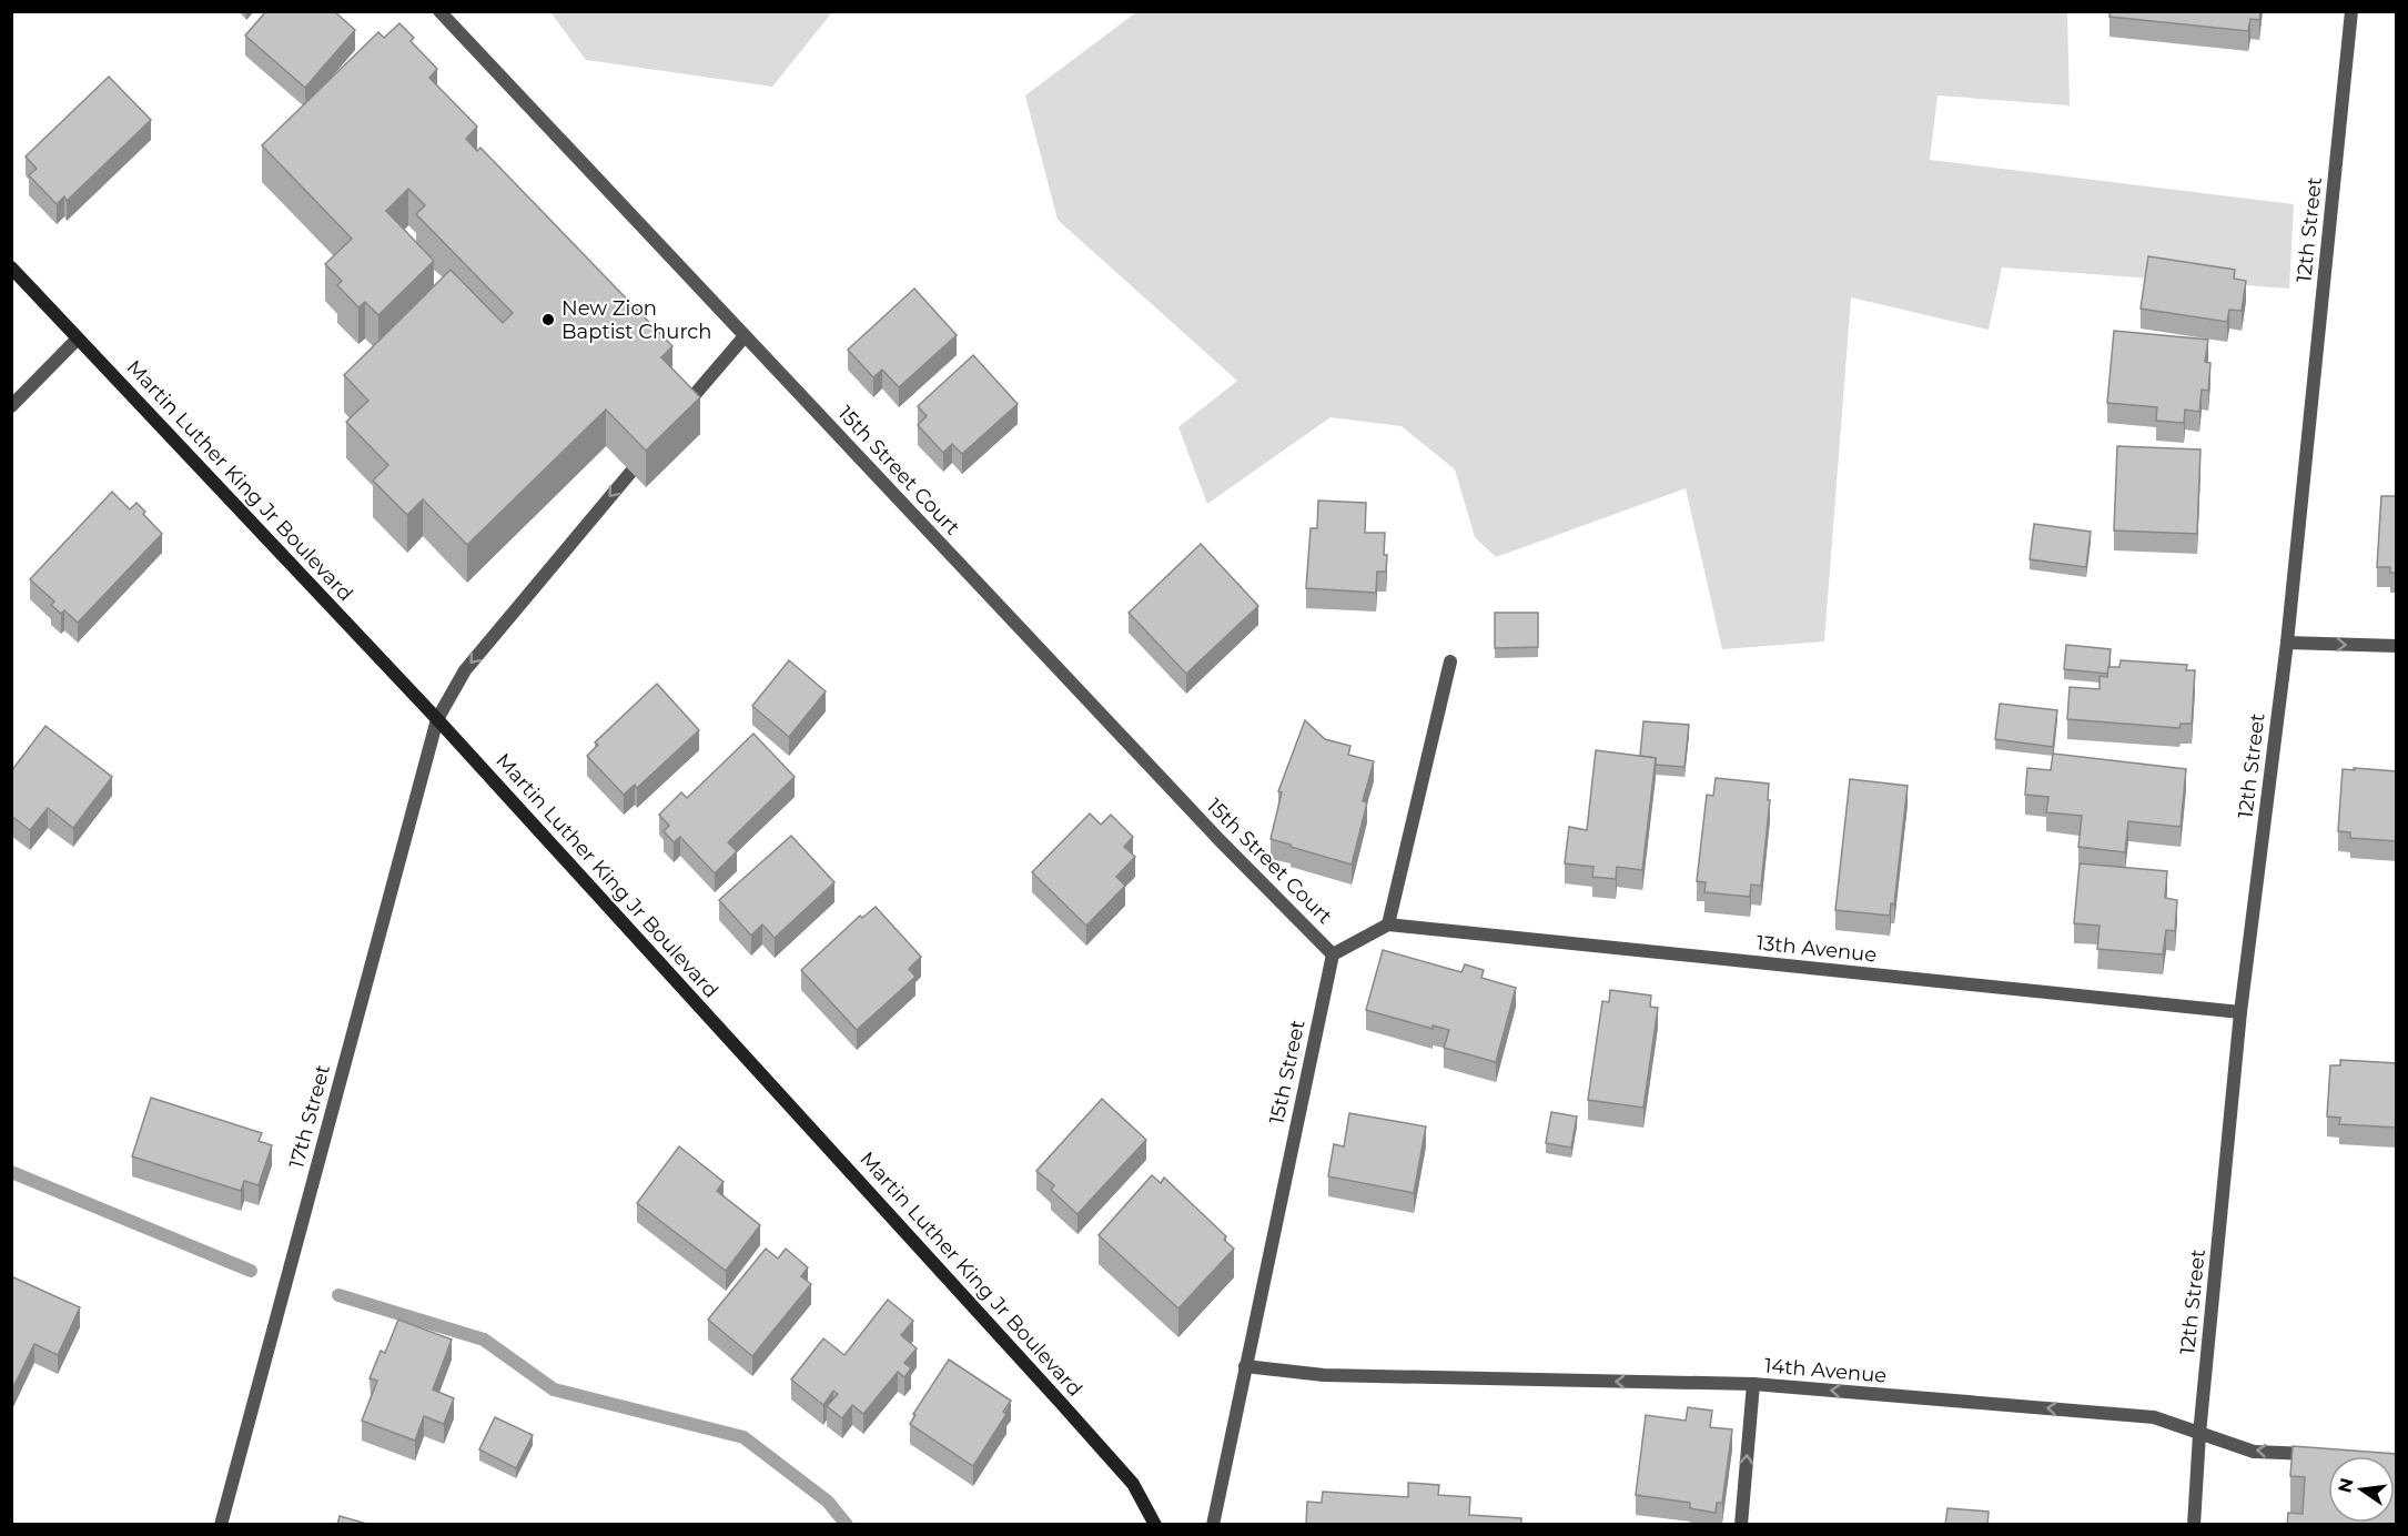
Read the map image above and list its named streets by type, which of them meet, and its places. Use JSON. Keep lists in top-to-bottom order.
{
  "streets": {
    "main road": ["Martin Luther King Jr Boulevard"],
    "street": [
      "12th Street",
      "15th Street Court",
      "13th Avenue",
      "15th Street",
      "17th Street",
      "14th Avenue"
    ]
  },
  "crossings": [
    ["12th Street", "13th Avenue"],
    ["12th Street", "14th Avenue"],
    ["15th Street Court", "15th Street"],
    ["Martin Luther King Jr Boulevard", "17th Street"],
    ["15th Street", "14th Avenue"]
  ],
  "one_way": ["14th Avenue"],
  "places": ["New Zion Baptist Church"],
  "north": "left"
}
